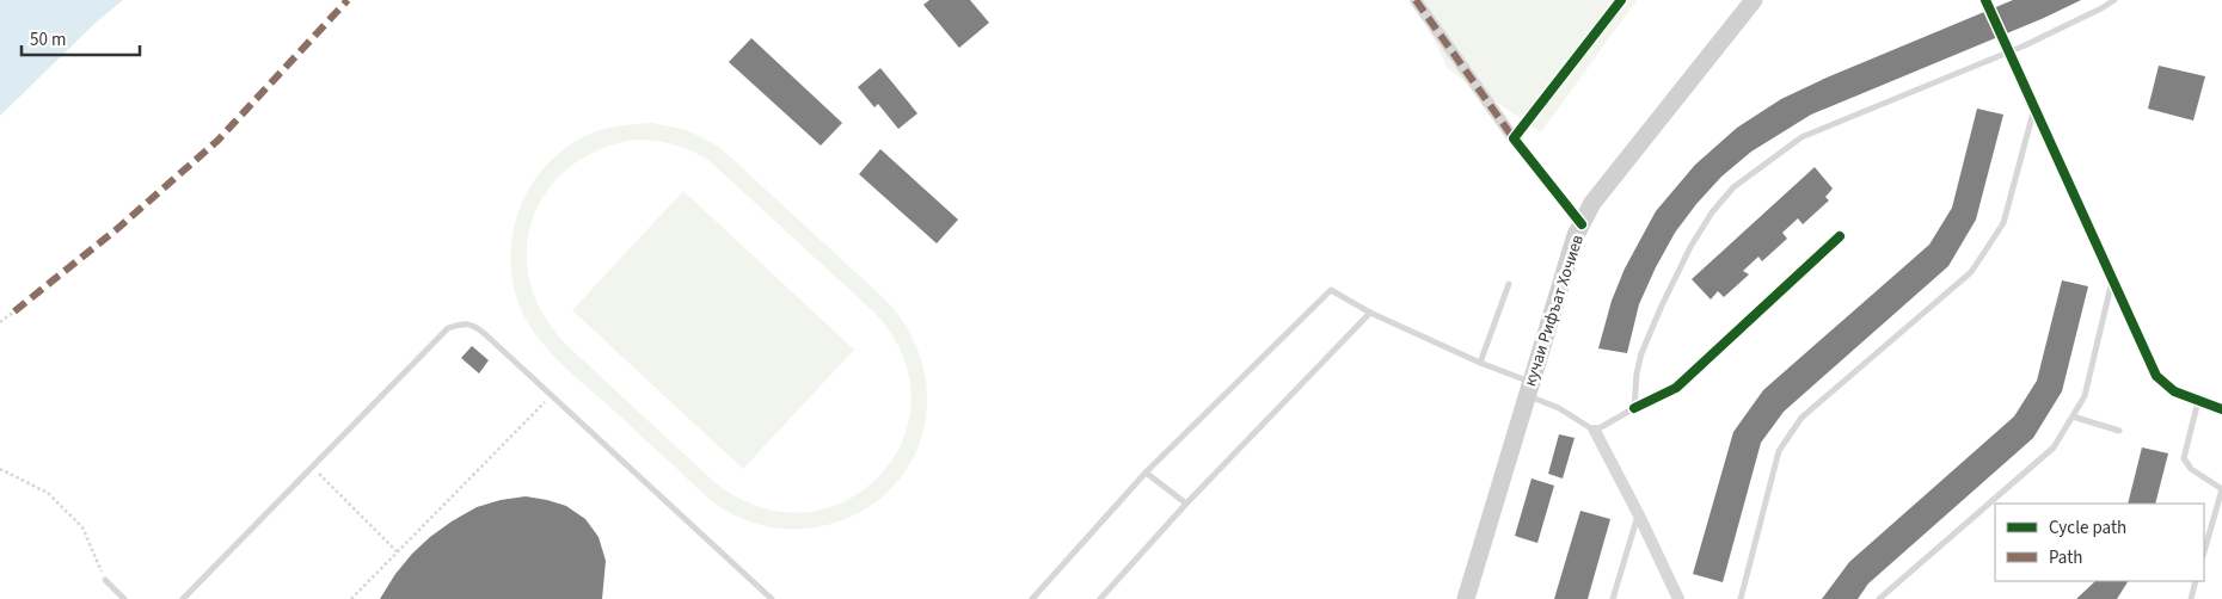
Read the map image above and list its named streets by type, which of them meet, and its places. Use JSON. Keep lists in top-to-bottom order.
{
  "streets": {
    "main road": ["кучаи Рифъат Хочиев"]
  },
  "legend": ["Cycle path", "Path"],
  "scale_bar": "50 m"
}
